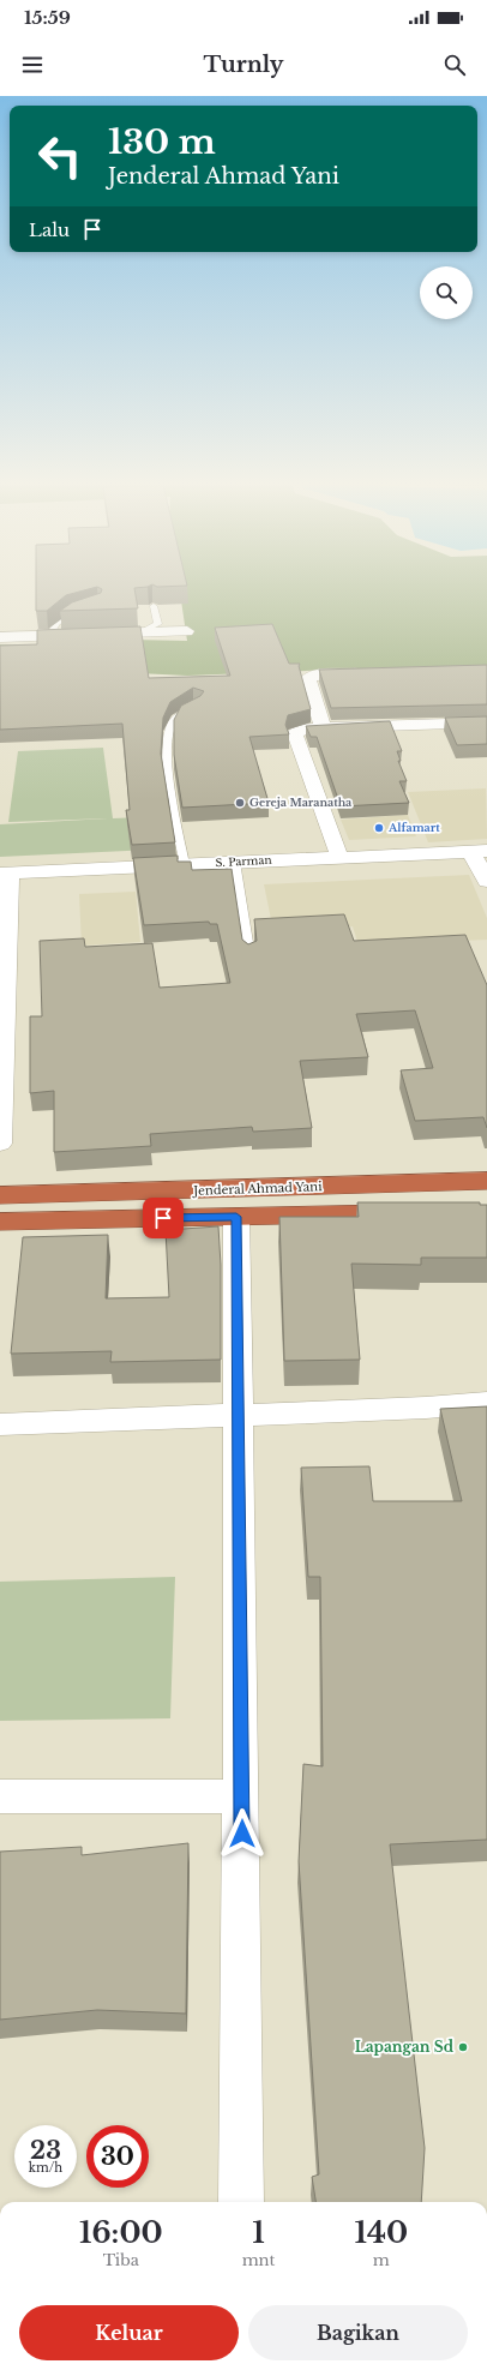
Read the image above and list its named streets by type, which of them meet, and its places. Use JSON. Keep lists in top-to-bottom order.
{
  "streets": {
    "highway": ["Jenderal Ahmad Yani"],
    "street": ["S. Parman"]
  },
  "places": ["Gereja Maranatha", "Alfamart", "Lapangan Sd"],
  "page": {
    "status": "15:59",
    "header": "Turnly",
    "turn": ["130 m", "Jenderal Ahmad Yani"],
    "then": "Lalu",
    "speed": "23 km/h",
    "limit": "30",
    "eta": [
      "16:00",
      "Tiba",
      "1",
      "mnt",
      "140",
      "m"
    ],
    "buttons": ["Keluar", "Bagikan"]
  }
}
